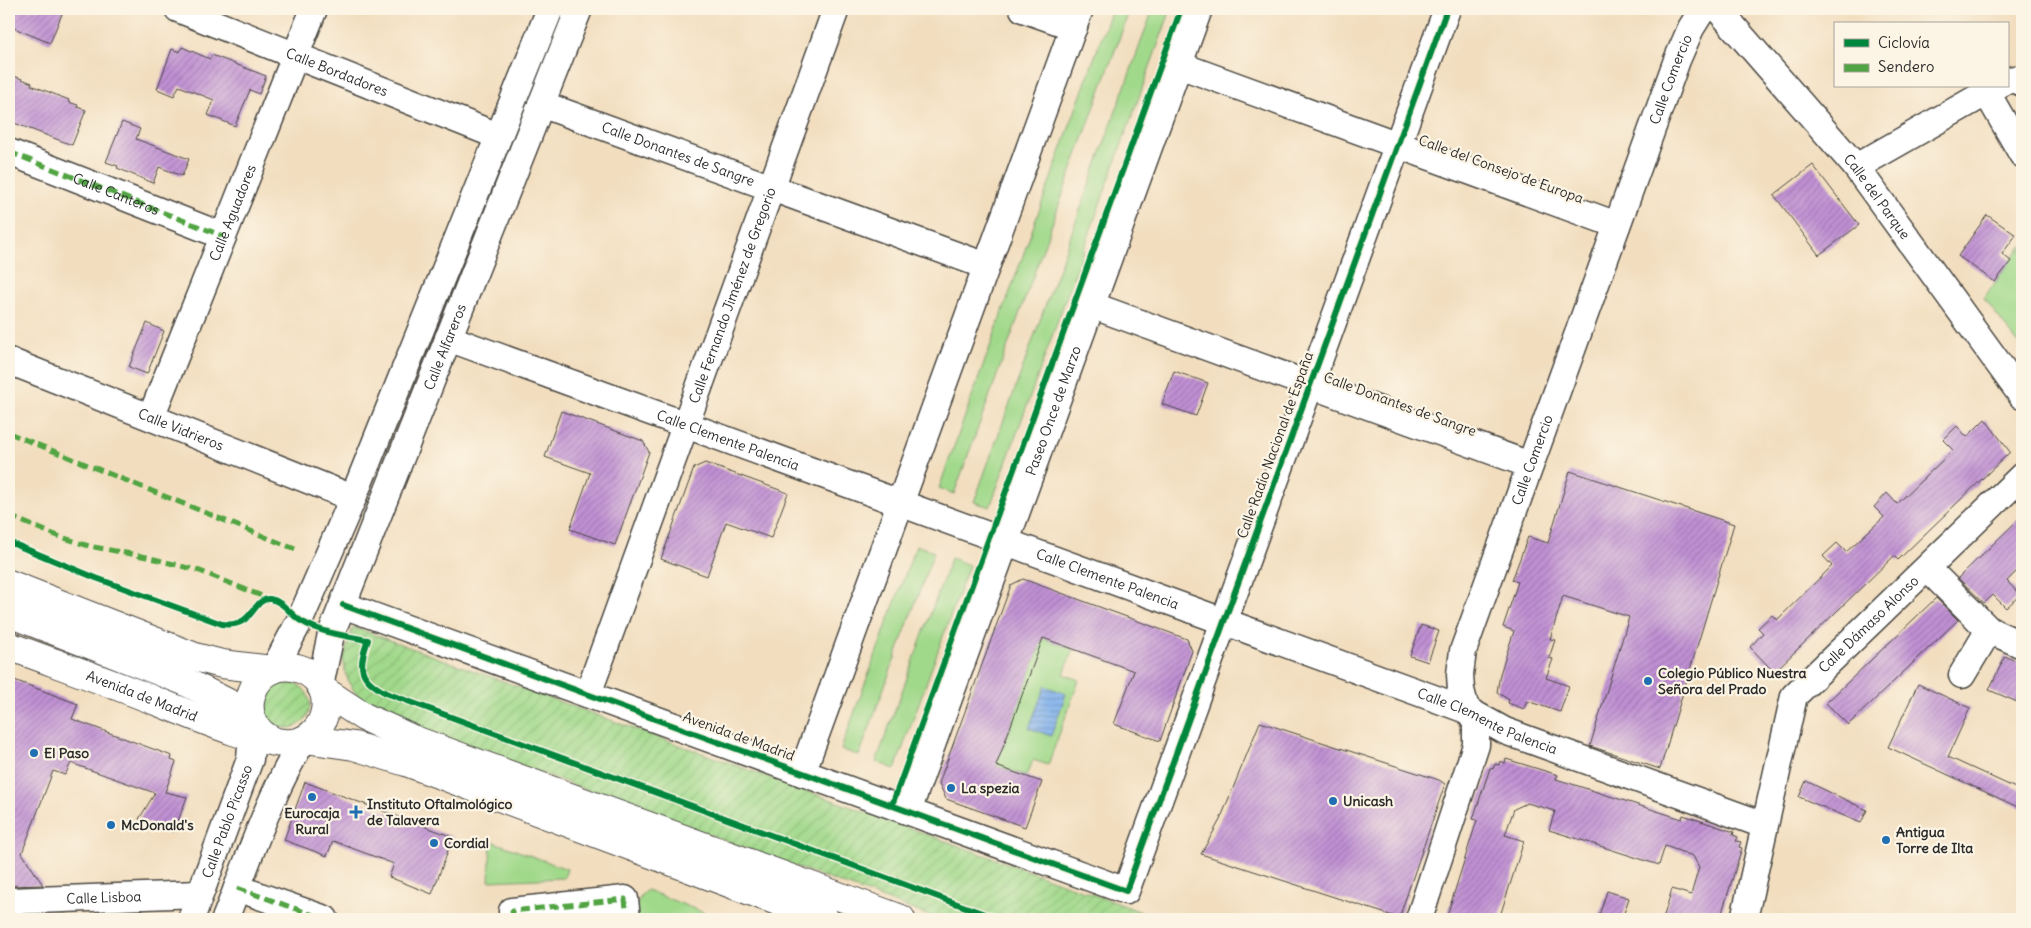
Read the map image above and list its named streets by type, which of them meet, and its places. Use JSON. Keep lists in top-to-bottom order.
{
  "streets": {
    "main road": ["Avenida de Madrid"],
    "street": [
      "Calle Bordadores",
      "Calle Comercio",
      "Calle Donantes de Sangre",
      "Calle del Consejo de Europa",
      "Calle Canteros",
      "Calle del Parque",
      "Calle Aguadores",
      "Calle Fernando Jiménez de Gregorio",
      "Calle Alfareros",
      "Paseo Once de Marzo",
      "Calle Vidrieros",
      "Calle Clemente Palencia",
      "Calle Radio Nacional de España",
      "Calle Dámaso Alonso",
      "Calle Pablo Picasso",
      "Calle Lisboa"
    ]
  },
  "crossings": [
    ["Calle Bordadores", "Calle Aguadores"],
    ["Calle Bordadores", "Calle Alfareros"],
    ["Calle Comercio", "Calle Donantes de Sangre"],
    ["Calle Comercio", "Calle del Consejo de Europa"],
    ["Calle Comercio", "Calle Clemente Palencia"],
    ["Calle Donantes de Sangre", "Calle Fernando Jiménez de Gregorio"],
    ["Calle Donantes de Sangre", "Calle Alfareros"],
    ["Calle Donantes de Sangre", "Paseo Once de Marzo"],
    ["Calle Donantes de Sangre", "Calle Radio Nacional de España"],
    ["Calle del Consejo de Europa", "Paseo Once de Marzo"],
    ["Calle del Consejo de Europa", "Calle Radio Nacional de España"],
    ["Calle Canteros", "Calle Aguadores"],
    ["Calle Aguadores", "Calle Vidrieros"],
    ["Calle Fernando Jiménez de Gregorio", "Calle Clemente Palencia"],
    ["Calle Fernando Jiménez de Gregorio", "Avenida de Madrid"],
    ["Calle Alfareros", "Calle Vidrieros"],
    ["Calle Alfareros", "Calle Clemente Palencia"],
    ["Calle Alfareros", "Avenida de Madrid"],
    ["Calle Alfareros", "Calle Pablo Picasso"],
    ["Paseo Once de Marzo", "Calle Clemente Palencia"],
    ["Paseo Once de Marzo", "Avenida de Madrid"],
    ["Calle Clemente Palencia", "Calle Radio Nacional de España"],
    ["Calle Clemente Palencia", "Calle Dámaso Alonso"],
    ["Calle Radio Nacional de España", "Avenida de Madrid"],
    ["Avenida de Madrid", "Calle Pablo Picasso"],
    ["Calle Pablo Picasso", "Calle Lisboa"]
  ],
  "places": {
    "other": [
      "Colegio Público Nuestra Señora del Prado",
      "El Paso",
      "La spezia",
      "Eurocaja Rural",
      "Unicash",
      "McDonald's",
      "Antigua Torre de Ilta",
      "Cordial"
    ],
    "health": ["Instituto Oftalmológico de Talavera"]
  },
  "legend": ["Ciclovía", "Sendero"]
}
